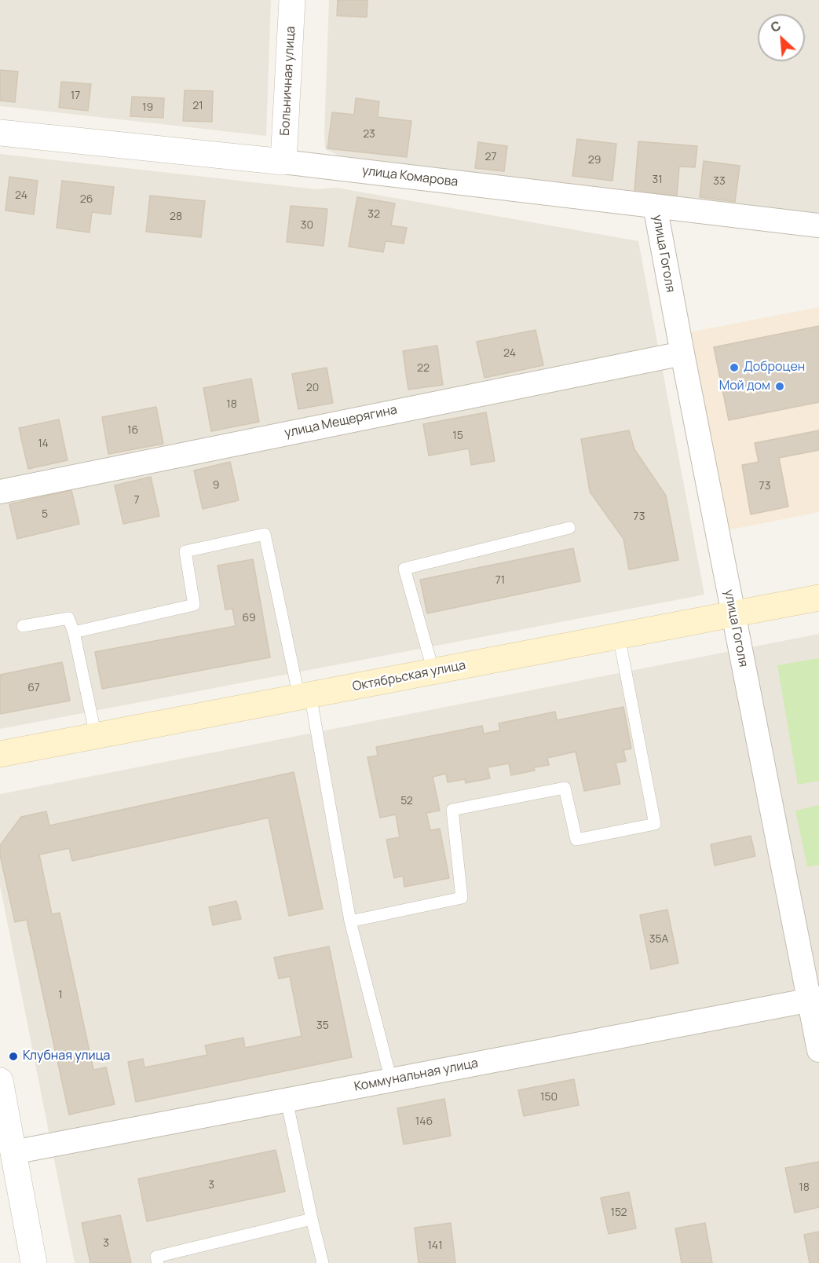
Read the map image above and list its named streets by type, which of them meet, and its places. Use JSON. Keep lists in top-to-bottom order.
{
  "streets": {
    "main road": ["Октябрьская улица"],
    "street": [
      "Больничная улица",
      "улица Комарова",
      "улица Гоголя",
      "улица Мещерягина",
      "Коммунальная улица"
    ]
  },
  "crossings": [
    ["Больничная улица", "улица Комарова"],
    ["улица Комарова", "улица Гоголя"],
    ["улица Гоголя", "улица Мещерягина"],
    ["улица Гоголя", "Октябрьская улица"],
    ["улица Гоголя", "Коммунальная улица"]
  ],
  "places": ["Доброцен", "Мой дом", "Клубная улица"],
  "house_numbers": [
    "17",
    "21",
    "19",
    "23",
    "27",
    "29",
    "31",
    "33",
    "24",
    "26",
    "32",
    "28",
    "30",
    "24",
    "22",
    "20",
    "18",
    "16",
    "15",
    "14",
    "9",
    "73",
    "7",
    "5",
    "73",
    "71",
    "69",
    "67",
    "52",
    "35А",
    "1",
    "35",
    "150",
    "146",
    "3",
    "18",
    "152",
    "3",
    "141"
  ],
  "north": "top left"
}
